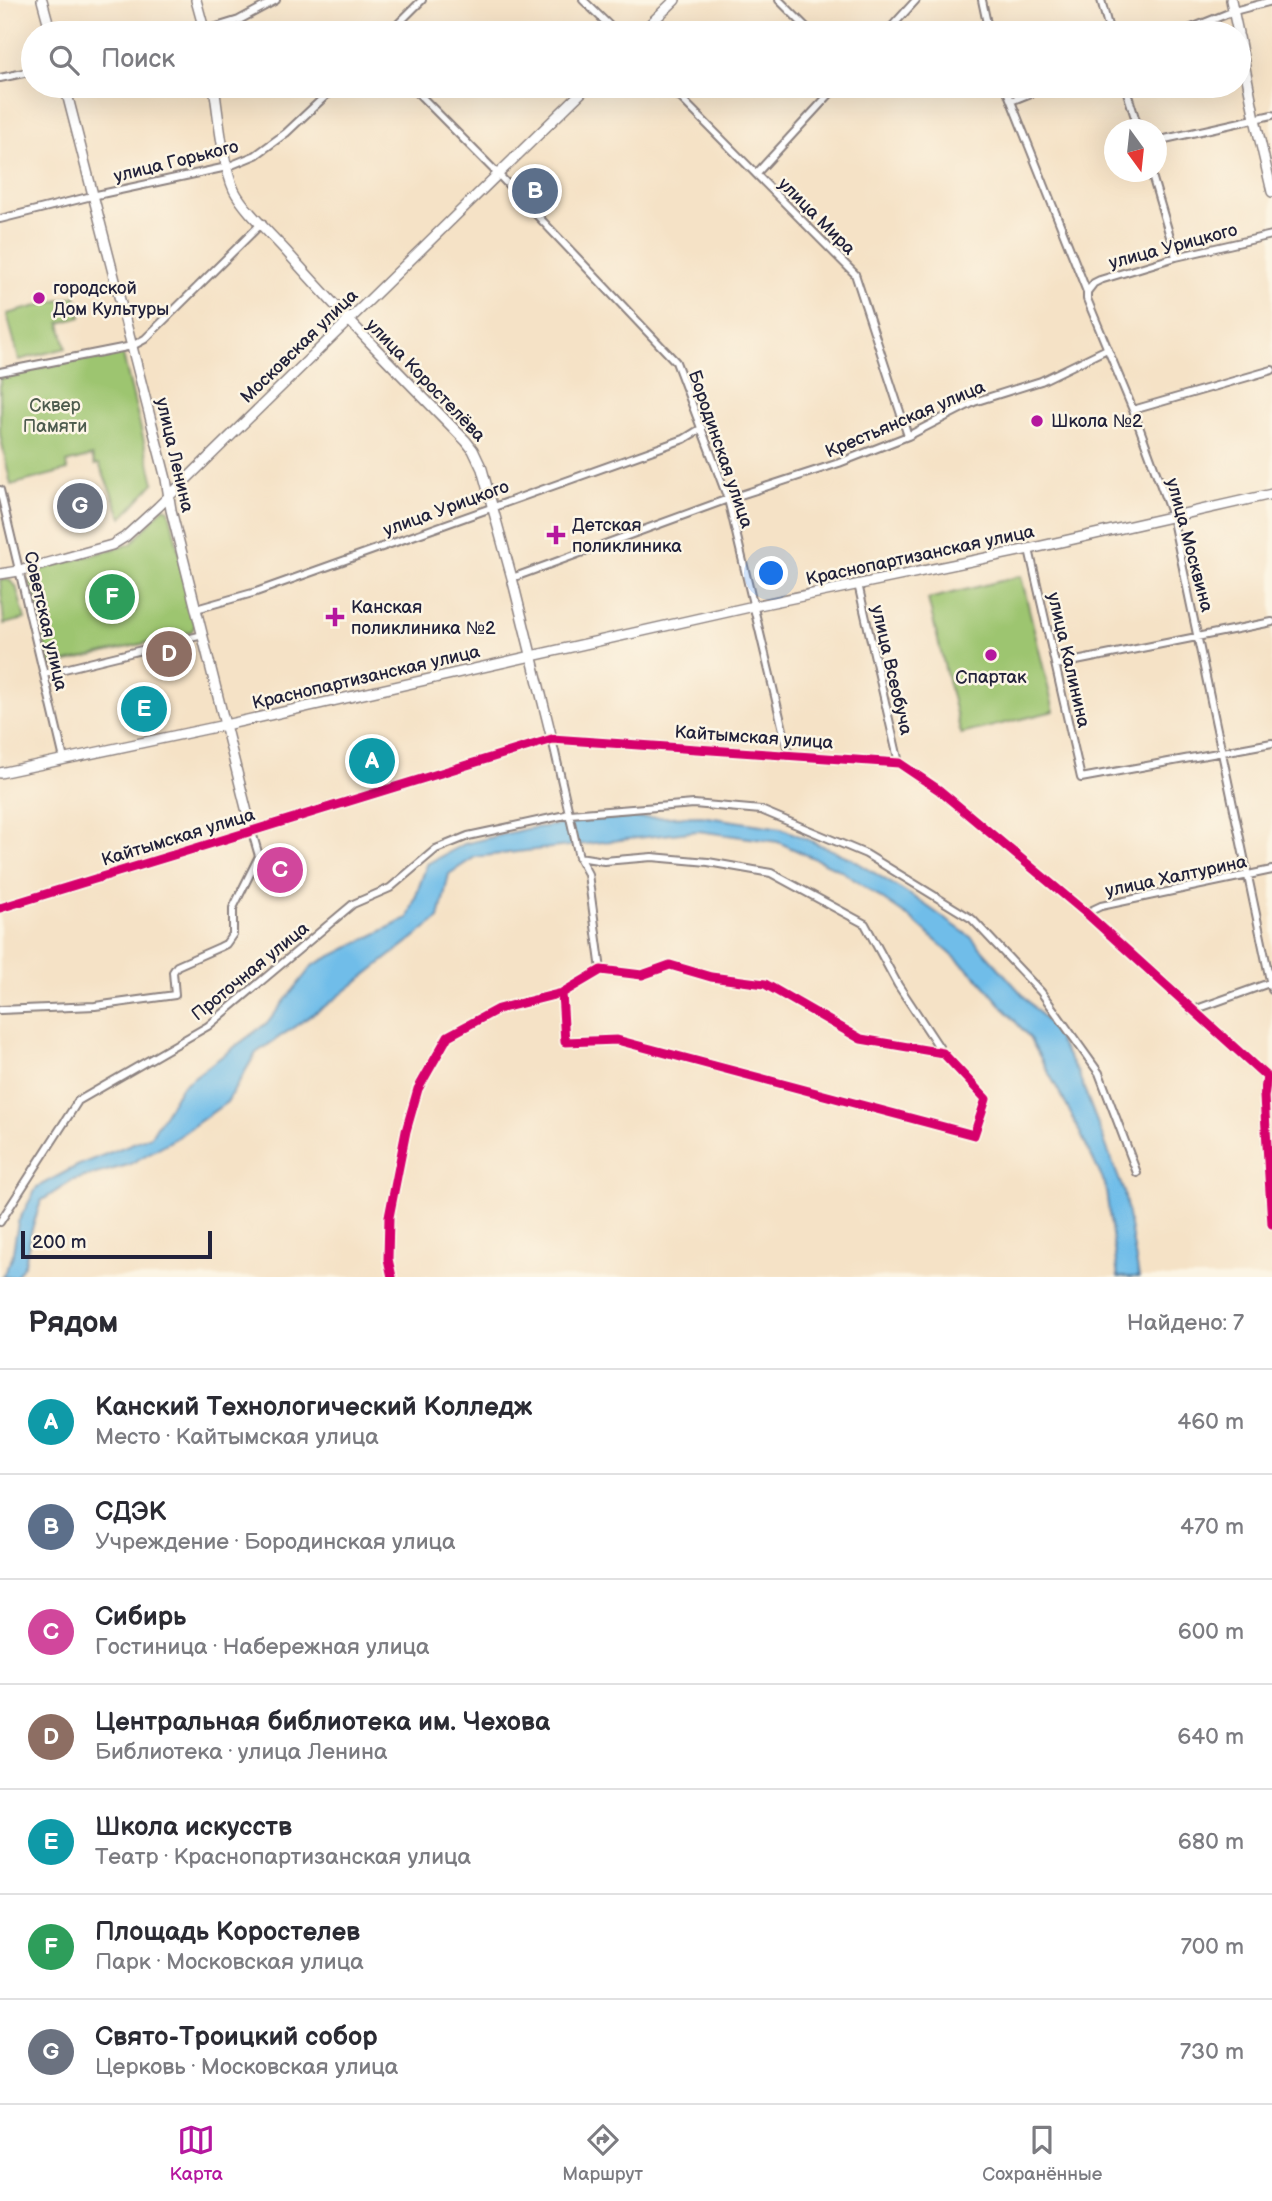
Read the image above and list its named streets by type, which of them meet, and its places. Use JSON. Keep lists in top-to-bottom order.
{
  "streets": {
    "street": [
      "улица Горького",
      "улица Мира",
      "улица Урицкого",
      "Московская улица",
      "улица Коростелёва",
      "Крестьянская улица",
      "Бородинская улица",
      "улица Ленина",
      "улица Москвина",
      "Краснопартизанская улица",
      "Советская улица",
      "улица Калинина",
      "улица Всеобуча",
      "Кайтымская улица",
      "улица Халтурина",
      "Проточная улица"
    ]
  },
  "crossings": [
    ["улица Горького", "улица Коростелёва"],
    ["улица Горького", "улица Ленина"],
    ["улица Мира", "Крестьянская улица"],
    ["улица Урицкого", "улица Коростелёва"],
    ["улица Урицкого", "Бородинская улица"],
    ["улица Урицкого", "улица Ленина"],
    ["улица Урицкого", "улица Москвина"],
    ["Московская улица", "улица Коростелёва"],
    ["Московская улица", "Бородинская улица"],
    ["Московская улица", "улица Ленина"],
    ["Московская улица", "Советская улица"],
    ["улица Коростелёва", "Крестьянская улица"],
    ["улица Коростелёва", "Краснопартизанская улица"],
    ["улица Коростелёва", "Кайтымская улица"],
    ["улица Коростелёва", "Проточная улица"],
    ["Крестьянская улица", "Бородинская улица"],
    ["Крестьянская улица", "улица Москвина"],
    ["Бородинская улица", "Краснопартизанская улица"],
    ["Бородинская улица", "Кайтымская улица"],
    ["улица Ленина", "Краснопартизанская улица"],
    ["улица Ленина", "Кайтымская улица"],
    ["улица Москвина", "Краснопартизанская улица"],
    ["улица Москвина", "улица Калинина"],
    ["улица Москвина", "улица Халтурина"],
    ["Краснопартизанская улица", "Советская улица"],
    ["Краснопартизанская улица", "улица Калинина"],
    ["Краснопартизанская улица", "улица Всеобуча"],
    ["улица Всеобуча", "Кайтымская улица"],
    ["Кайтымская улица", "улица Халтурина"]
  ],
  "parks": ["Сквер Памяти"],
  "places": {
    "other": ["городской Дом Культуры", "Школа №2", "Спартак"],
    "health": ["Детская поликлиника", "Канская поликлиника №2"]
  },
  "scale_bar": "200 m",
  "north": "bottom",
  "page": {
    "search": "Поиск",
    "pins": [
      "B",
      "G",
      "F",
      "D",
      "E",
      "A",
      "C"
    ],
    "scale": "200 m",
    "heading": ["Рядом", "Найдено: 7"],
    "list": [
      {
        "mark": "A",
        "name": "Канский Технологический Колледж",
        "note": "Место · Кайтымская улица",
        "value": "460 m"
      },
      {
        "mark": "B",
        "name": "СДЭК",
        "note": "Учреждение · Бородинская улица",
        "value": "470 m"
      },
      {
        "mark": "C",
        "name": "Сибирь",
        "note": "Гостиница · Набережная улица",
        "value": "600 m"
      },
      {
        "mark": "D",
        "name": "Центральная библиотека им. Чехова",
        "note": "Библиотека · улица Ленина",
        "value": "640 m"
      },
      {
        "mark": "E",
        "name": "Школа искусств",
        "note": "Театр · Краснопартизанская улица",
        "value": "680 m"
      },
      {
        "mark": "F",
        "name": "Площадь Коростелев",
        "note": "Парк · Московская улица",
        "value": "700 m"
      },
      {
        "mark": "G",
        "name": "Свято-Троицкий собор",
        "note": "Церковь · Московская улица",
        "value": "730 m"
      }
    ],
    "nav": ["Карта", "Маршрут", "Сохранённые"]
  }
}
